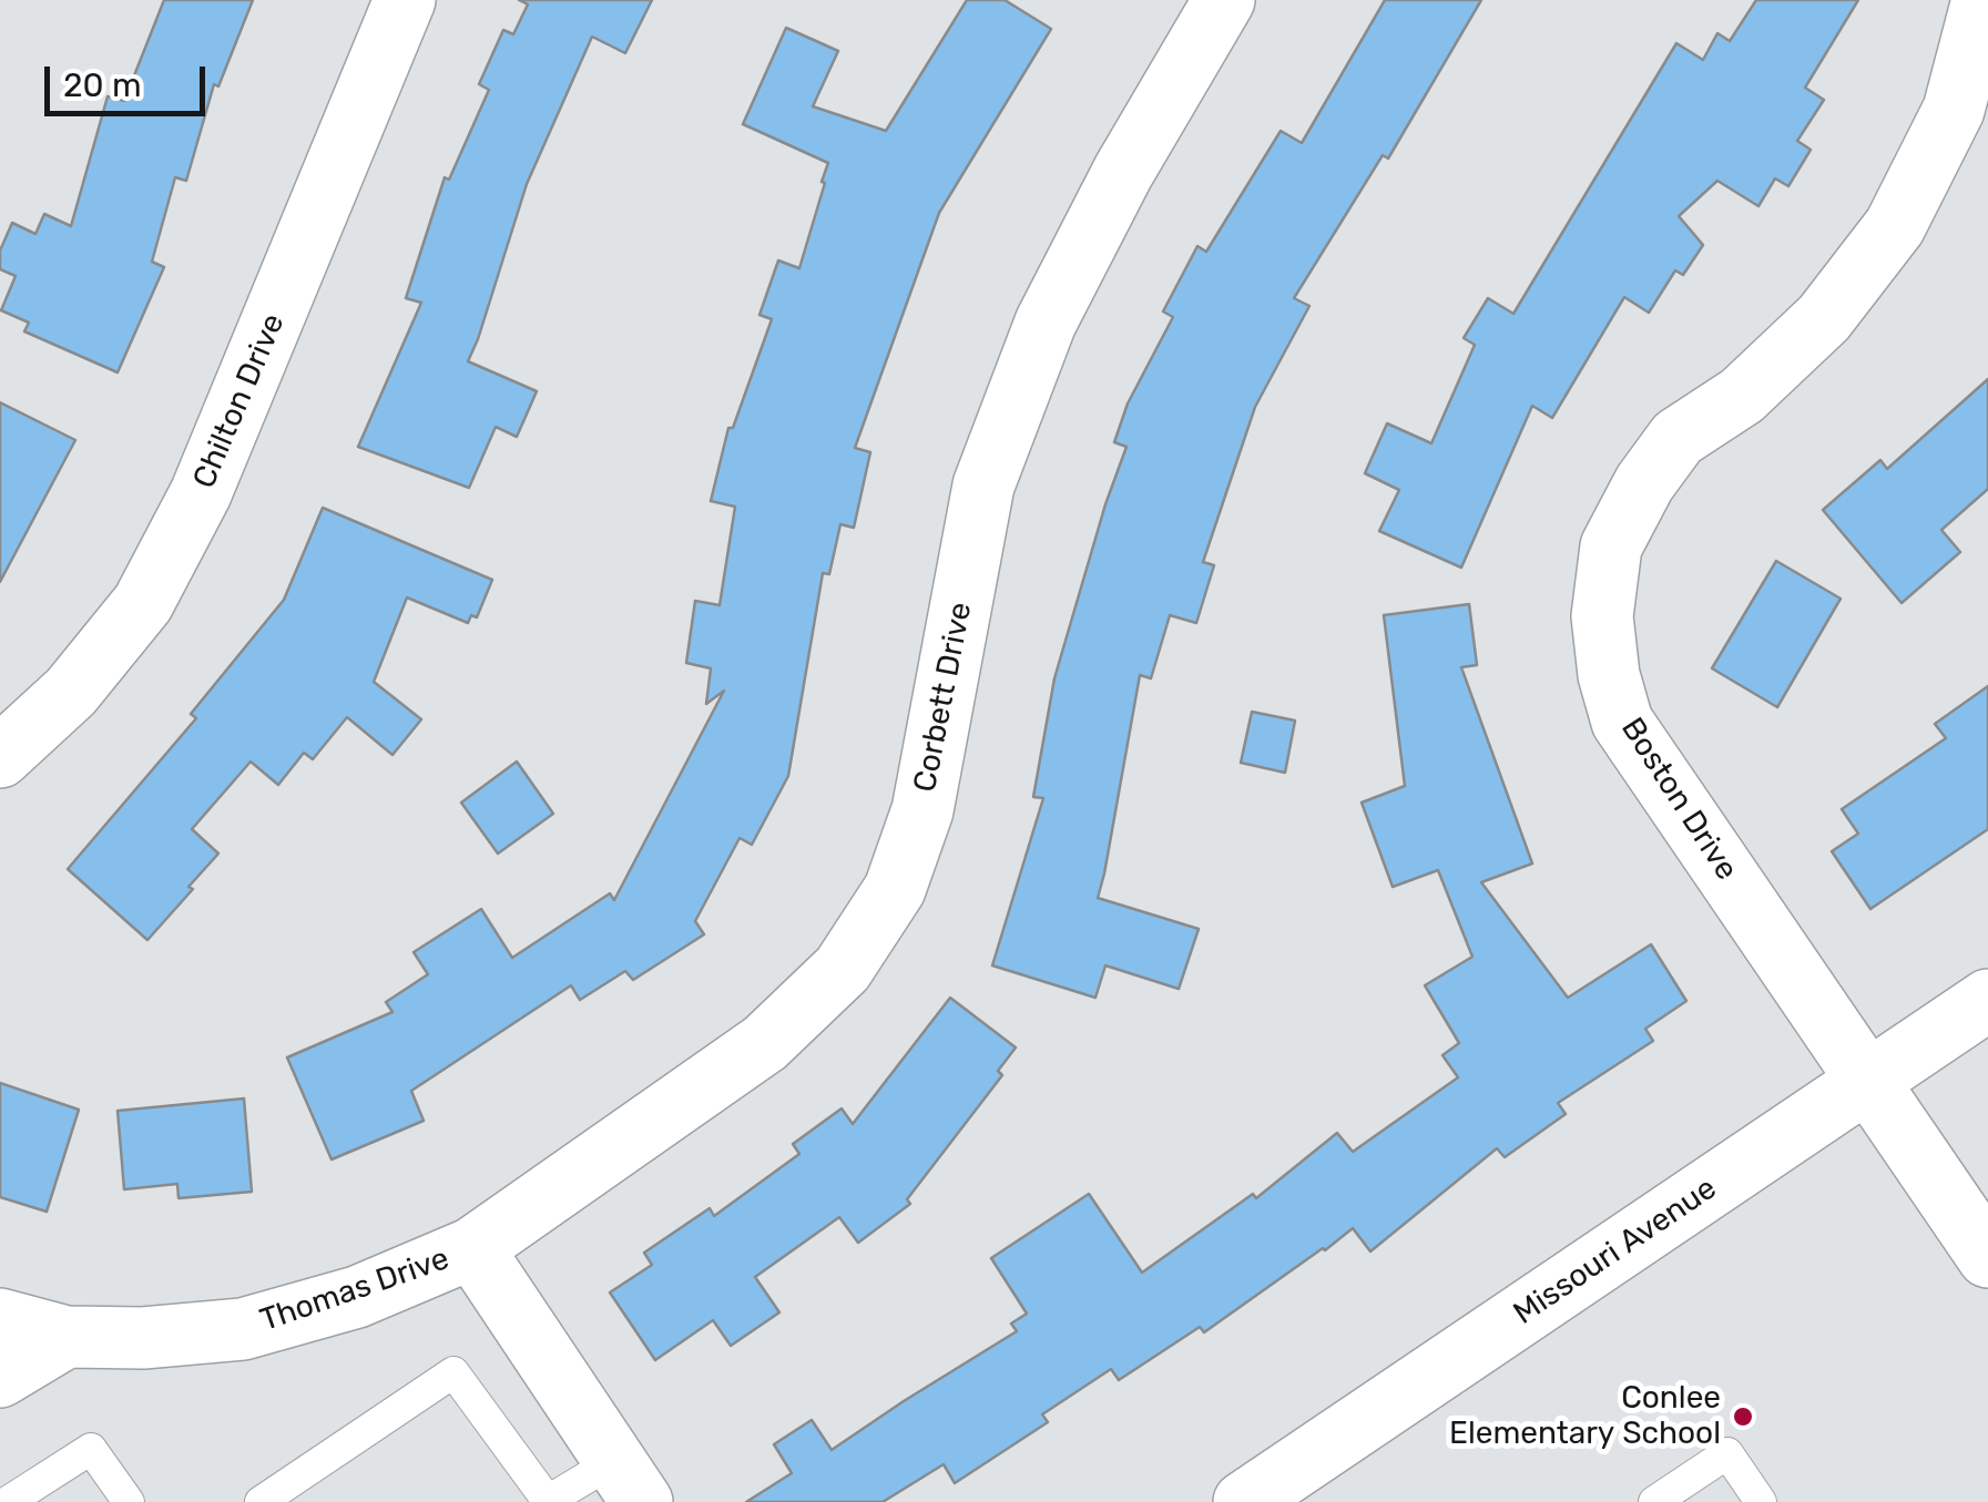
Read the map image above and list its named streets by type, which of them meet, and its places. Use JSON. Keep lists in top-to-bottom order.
{
  "streets": {
    "street": [
      "Chilton Drive",
      "Corbett Drive",
      "Boston Drive",
      "Missouri Avenue",
      "Thomas Drive"
    ]
  },
  "crossings": [
    ["Corbett Drive", "Thomas Drive"],
    ["Boston Drive", "Missouri Avenue"]
  ],
  "places": ["Conlee Elementary School"],
  "scale_bar": "20 m"
}
